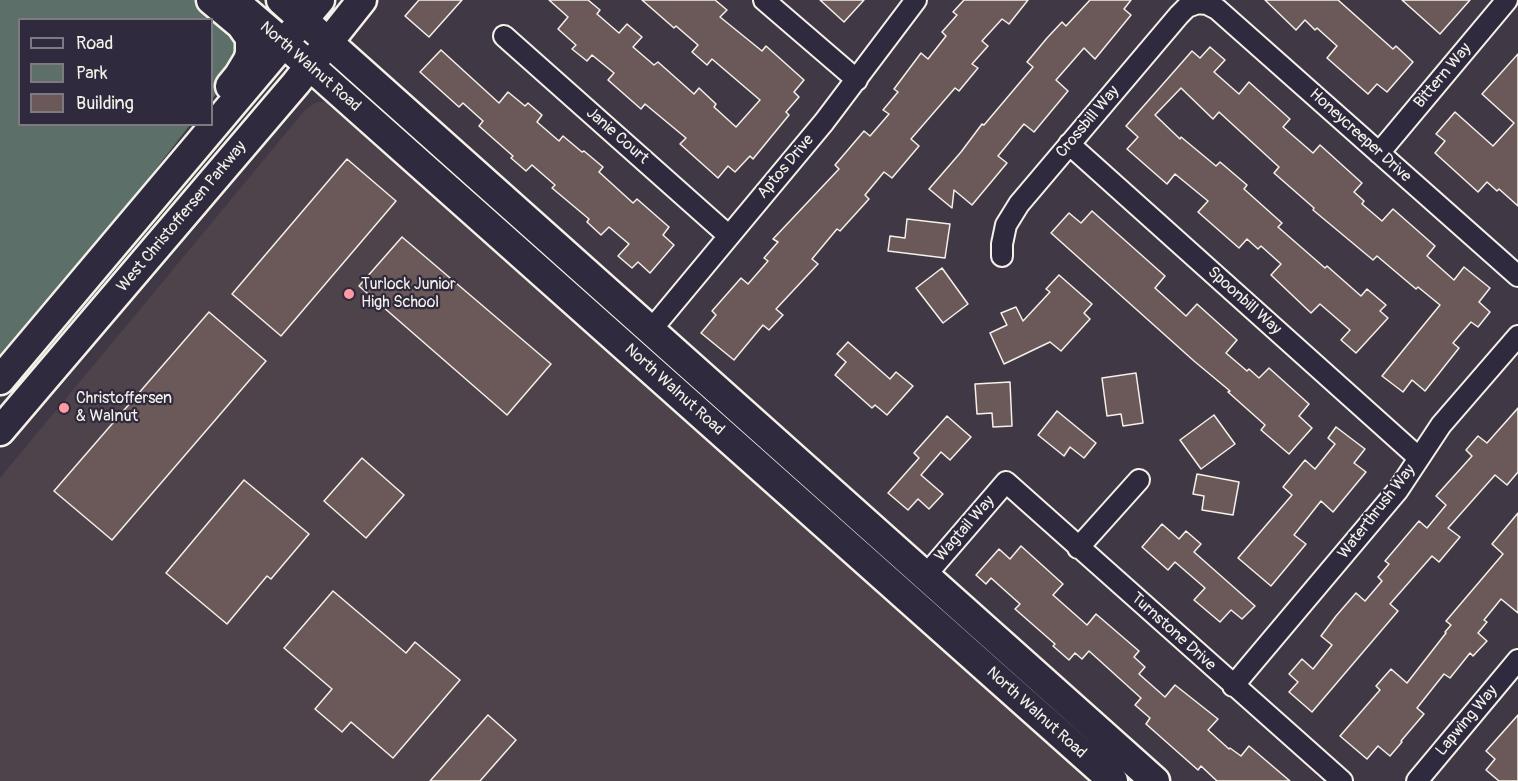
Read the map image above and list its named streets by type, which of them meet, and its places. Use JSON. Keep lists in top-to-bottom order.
{
  "streets": {
    "street": [
      "North Walnut Road",
      "Bittern Way",
      "Crossbill Way",
      "Janie Court",
      "Honeycreeper Drive",
      "Aptos Drive",
      "West Christoffersen Parkway",
      "Spoonbill Way",
      "Waterthrush Way",
      "Wagtail Way",
      "Turnstone Drive",
      "Lapwing Way"
    ]
  },
  "crossings": [
    ["North Walnut Road", "Aptos Drive"],
    ["North Walnut Road", "West Christoffersen Parkway"],
    ["North Walnut Road", "Wagtail Way"],
    ["Bittern Way", "Honeycreeper Drive"],
    ["Crossbill Way", "Honeycreeper Drive"],
    ["Crossbill Way", "Spoonbill Way"],
    ["Janie Court", "Aptos Drive"],
    ["Spoonbill Way", "Waterthrush Way"],
    ["Waterthrush Way", "Turnstone Drive"],
    ["Wagtail Way", "Turnstone Drive"]
  ],
  "places": ["Turlock Junior High School", "Christoffersen & Walnut"],
  "legend": ["Road", "Park", "Building"]
}
